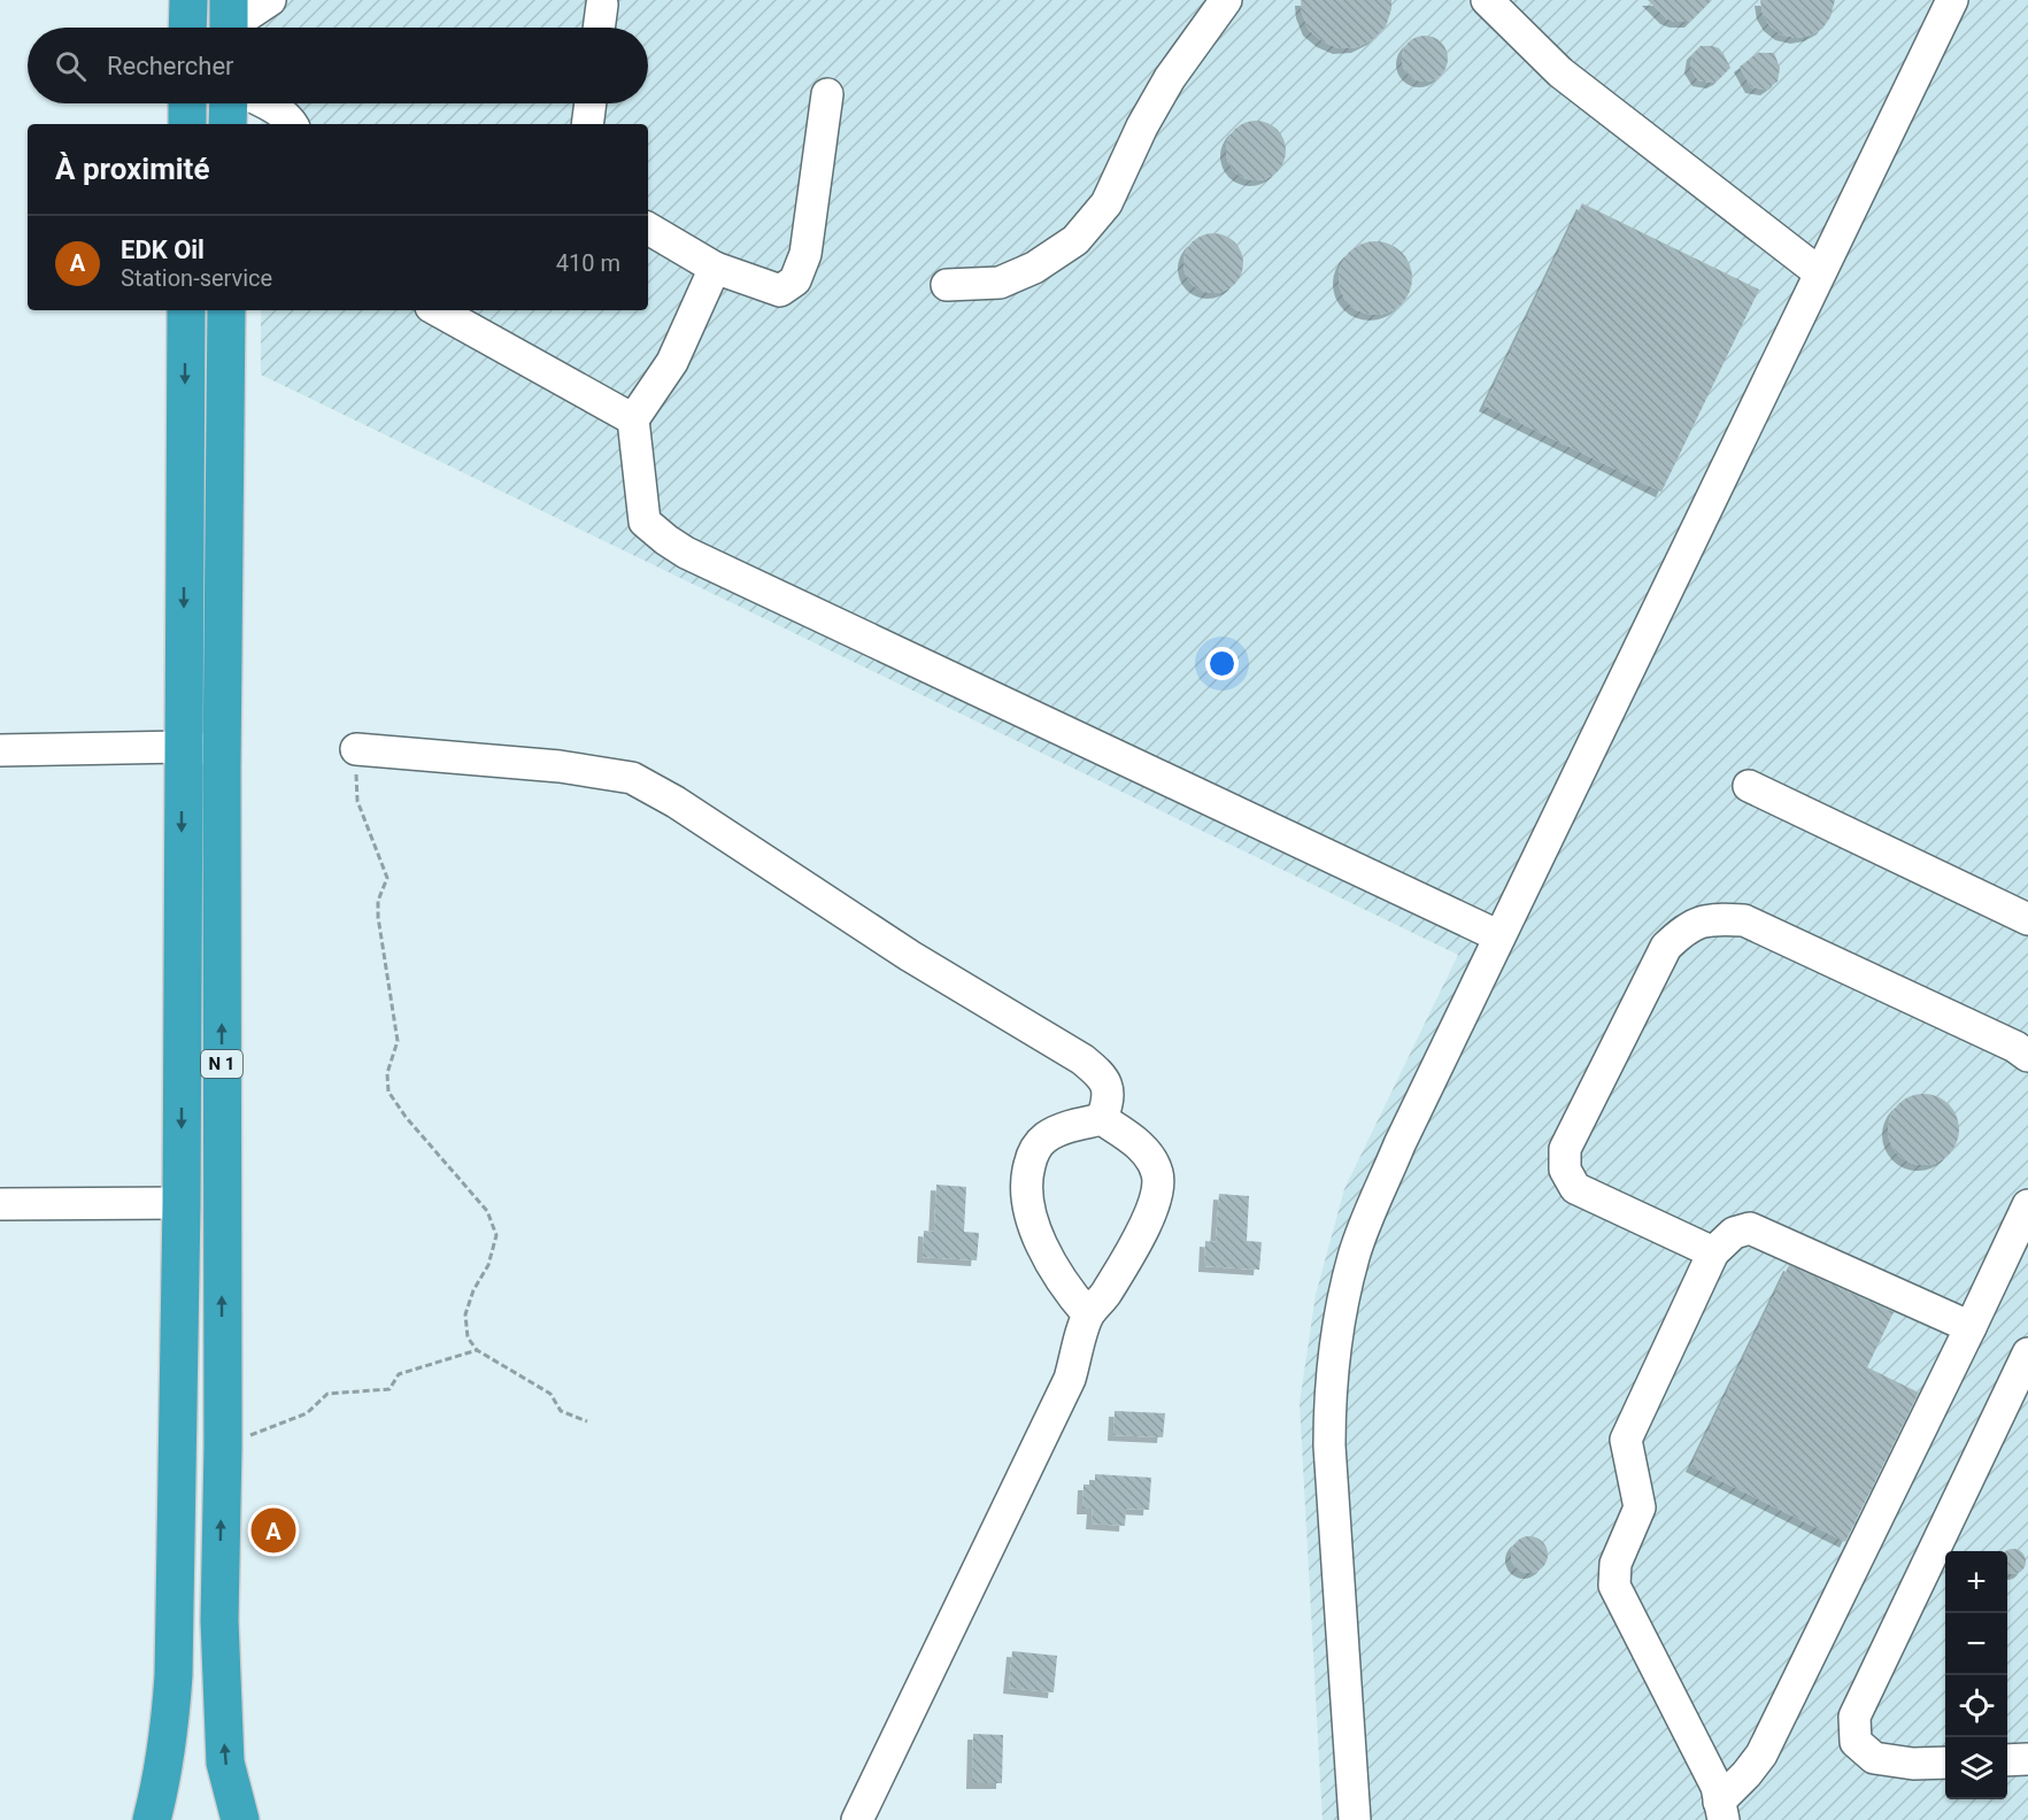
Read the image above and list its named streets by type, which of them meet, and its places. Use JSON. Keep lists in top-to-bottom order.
{
  "streets": {
    "highway": ["N 1"]
  },
  "page": {
    "search": "Rechercher",
    "heading": "À proximité",
    "list": [
      {
        "mark": "A",
        "name": "EDK Oil",
        "note": "Station-service",
        "value": "410 m"
      }
    ],
    "pins": "A",
    "map_buttons": ["+", "−"]
  }
}
